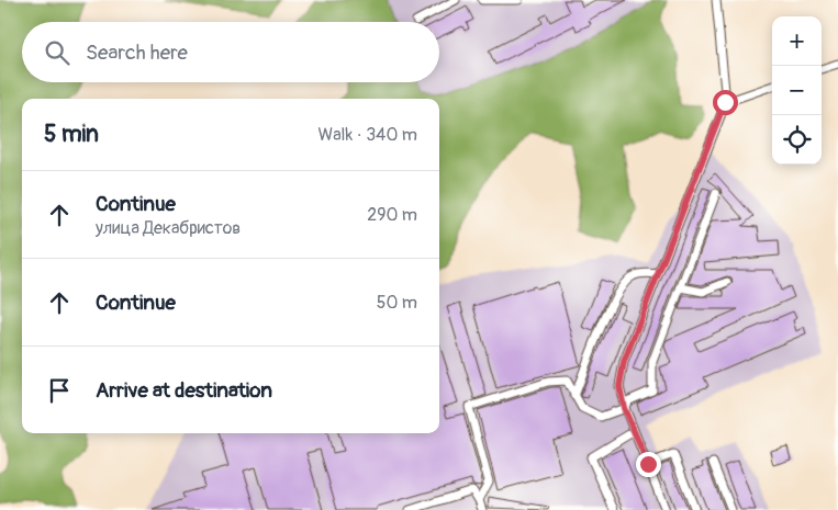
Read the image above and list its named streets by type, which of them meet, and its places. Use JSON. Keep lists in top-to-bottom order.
{
  "page": {
    "map_buttons": ["+", "−"],
    "search": "Search here",
    "heading": ["5 min", "Walk · 340 m"],
    "list": [
      ["Continue", "улица Декабристов", "290 m"],
      ["Continue", "50 m"],
      "Arrive at destination"
    ]
  }
}
